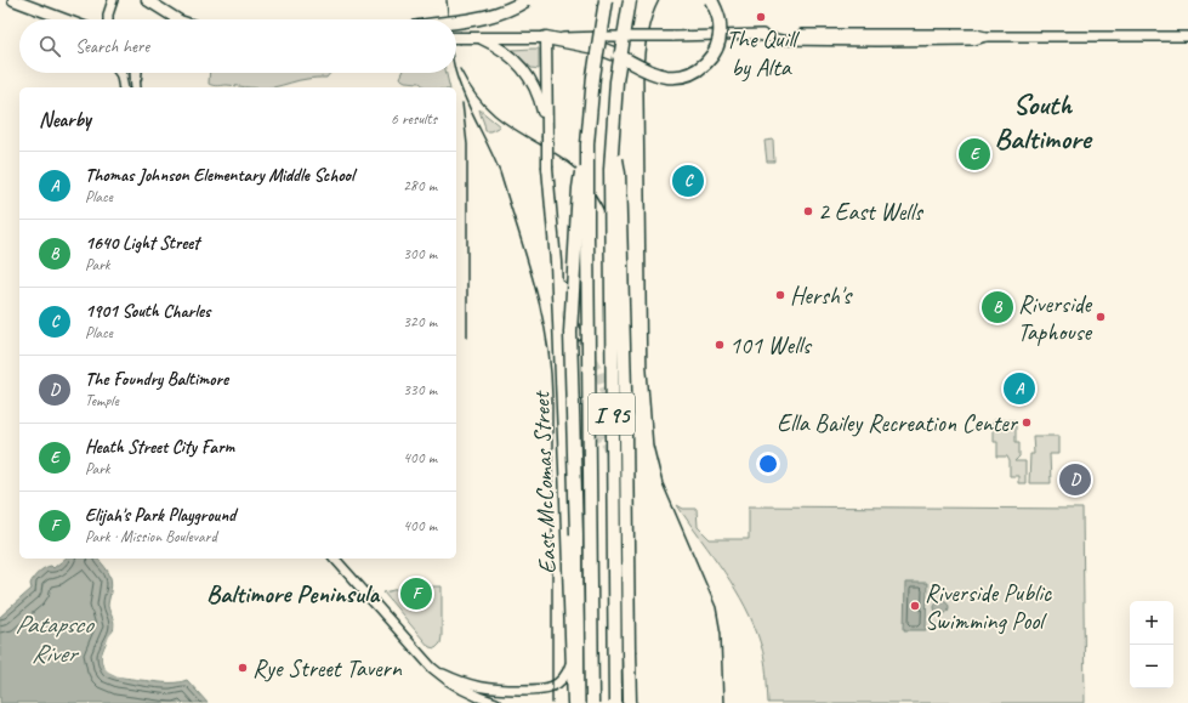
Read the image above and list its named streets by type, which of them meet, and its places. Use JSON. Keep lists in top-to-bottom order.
{
  "streets": {
    "highway": ["I 95"],
    "main road": ["East McComas Street"]
  },
  "districts": ["South Baltimore", "Baltimore Peninsula"],
  "water": ["Patapsco River"],
  "places": [
    "The Quill by Alta",
    "2 East Wells",
    "Hersh's",
    "Riverside Taphouse",
    "101 Wells",
    "Ella Bailey Recreation Center",
    "Riverside Public Swimming Pool",
    "Rye Street Tavern"
  ],
  "page": {
    "search": "Search here",
    "heading": ["Nearby", "6 results"],
    "pins": [
      "E",
      "C",
      "B",
      "A",
      "D",
      "F"
    ],
    "list": [
      {
        "mark": "A",
        "name": "Thomas Johnson Elementary Middle School",
        "note": "Place",
        "value": "280 m"
      },
      {
        "mark": "B",
        "name": "1640 Light Street",
        "note": "Park",
        "value": "300 m"
      },
      {
        "mark": "C",
        "name": "1901 South Charles",
        "note": "Place",
        "value": "320 m"
      },
      {
        "mark": "D",
        "name": "The Foundry Baltimore",
        "note": "Temple",
        "value": "330 m"
      },
      {
        "mark": "E",
        "name": "Heath Street City Farm",
        "note": "Park",
        "value": "400 m"
      },
      {
        "mark": "F",
        "name": "Elijah's Park Playground",
        "note": "Park · Mission Boulevard",
        "value": "400 m"
      }
    ],
    "map_buttons": ["+", "−"]
  }
}
